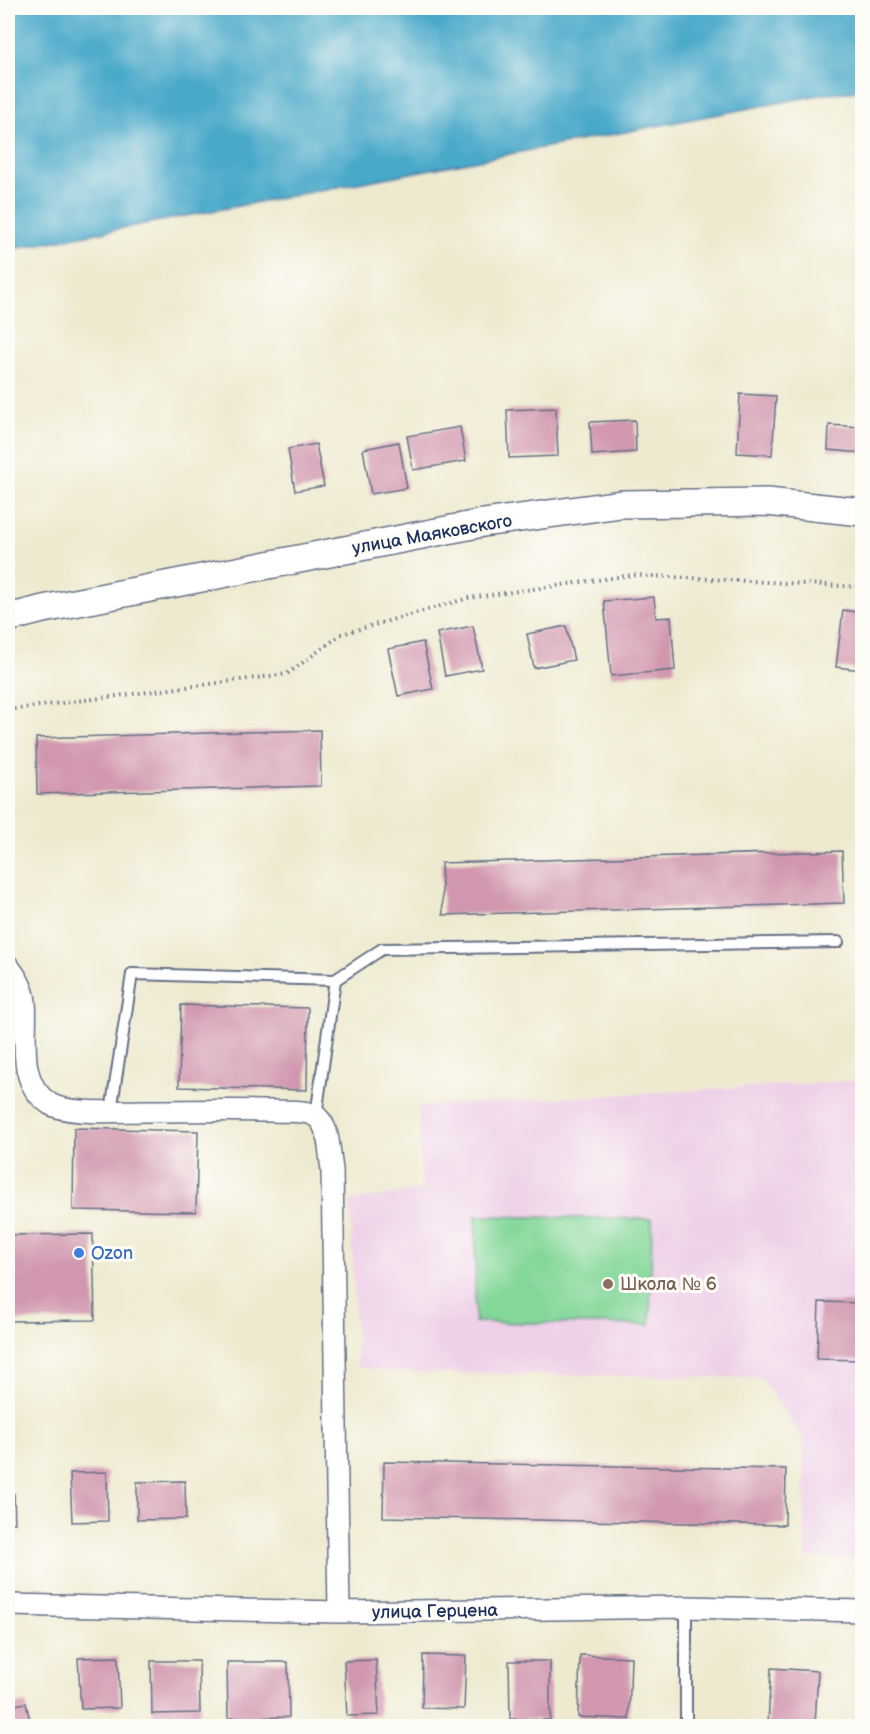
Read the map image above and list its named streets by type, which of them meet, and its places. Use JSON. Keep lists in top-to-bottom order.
{
  "streets": {
    "street": ["улица Маяковского", "улица Герцена"]
  },
  "places": ["Ozon", "Школа № 6"]
}
